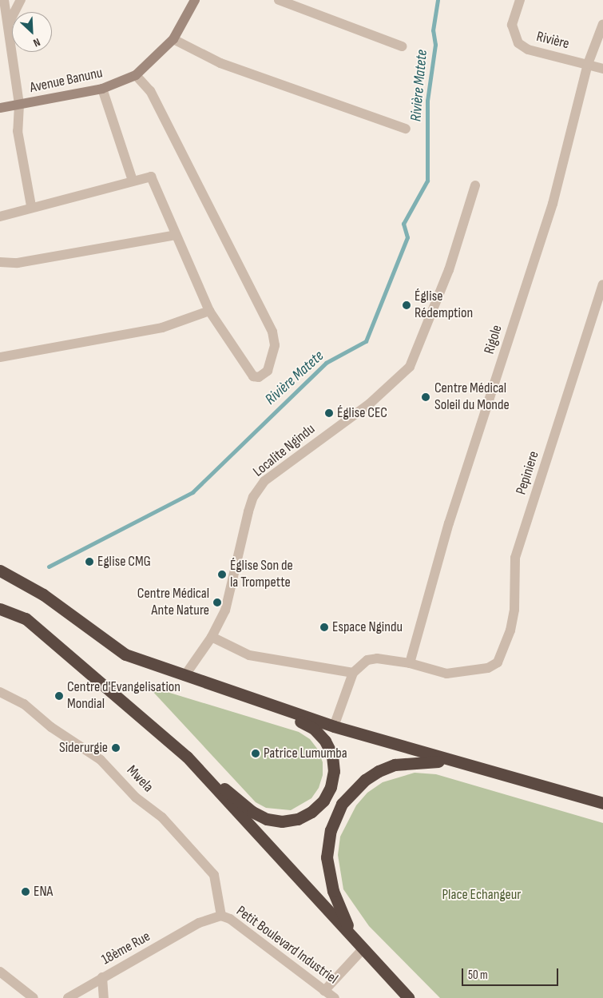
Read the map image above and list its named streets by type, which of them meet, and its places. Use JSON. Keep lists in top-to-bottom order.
{
  "streets": {
    "street": [
      "Rivière",
      "Avenue Banunu",
      "Rigole",
      "Localite Ngindu",
      "Pepiniere",
      "Mwela",
      "Petit Boulevard Industriel",
      "18ème Rue"
    ]
  },
  "crossings": [
    ["Rivière", "Rigole"],
    ["Rigole", "Pepiniere"],
    ["Mwela", "Petit Boulevard Industriel"],
    ["Petit Boulevard Industriel", "18ème Rue"]
  ],
  "water": ["Rivière Matete"],
  "parks": ["Place Echangeur"],
  "places": [
    "Église Rédemption",
    "Centre Médical Soleil du Monde",
    "Église CEC",
    "Eglise CMG",
    "Église Son de la Trompette",
    "Centre Médical Ante Nature",
    "Espace Ngindu",
    "Centre d'Evangelisation Mondial",
    "Siderurgie",
    "Patrice Lumumba",
    "ENA"
  ],
  "scale_bar": "50 m",
  "north": "bottom right"
}
